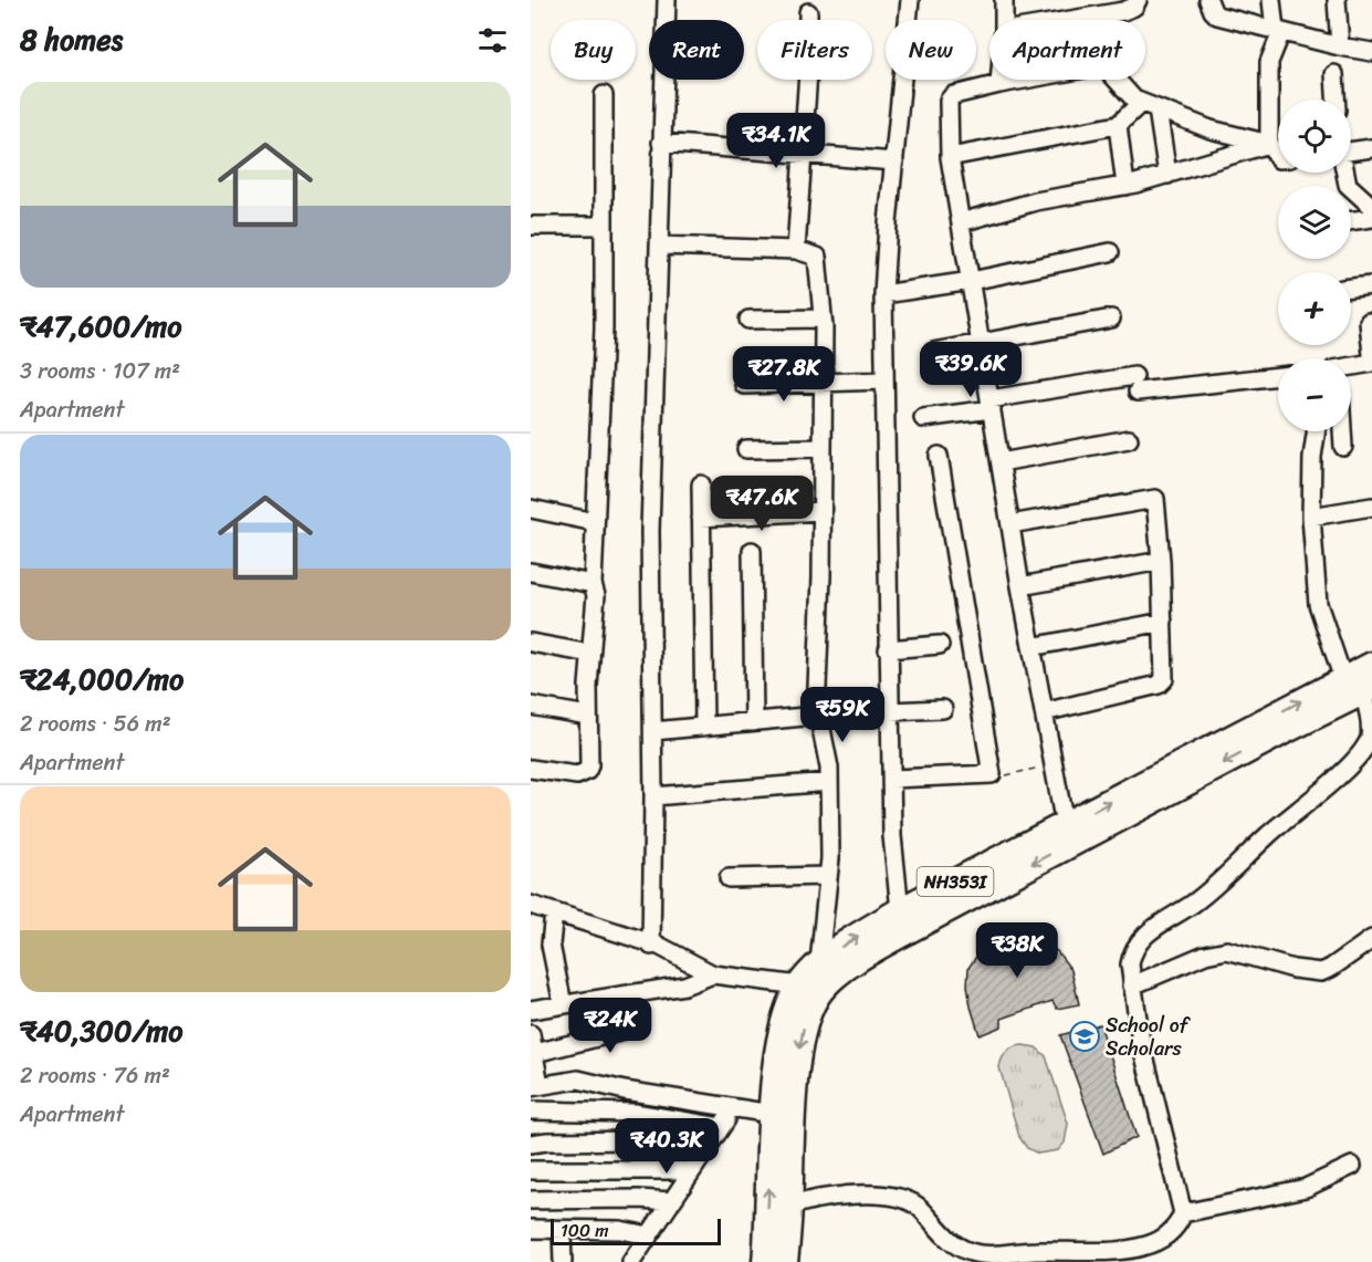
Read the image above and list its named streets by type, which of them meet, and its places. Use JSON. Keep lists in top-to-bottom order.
{
  "streets": {
    "highway": ["NH353I"]
  },
  "places": {
    "school or university": ["School of Scholars"]
  },
  "scale_bar": "100 m",
  "page": {
    "heading": "8 homes",
    "chip": [
      "Buy",
      "Rent",
      "Filters",
      "New",
      "Apartment"
    ],
    "list": [
      {
        "name": "₹47,600/mo",
        "note": "3 rooms · 107 m² · Apartment"
      },
      {
        "name": "₹24,000/mo",
        "note": "2 rooms · 56 m² · Apartment"
      },
      {
        "name": "₹40,300/mo",
        "note": "2 rooms · 76 m² · Apartment"
      }
    ],
    "map_buttons": ["+", "−"],
    "price": [
      "₹34.1K",
      "₹39.6K",
      "₹27.8K",
      "₹47.6K",
      "₹59K",
      "₹38K",
      "₹24K",
      "₹40.3K"
    ],
    "scale": "100 m"
  }
}
